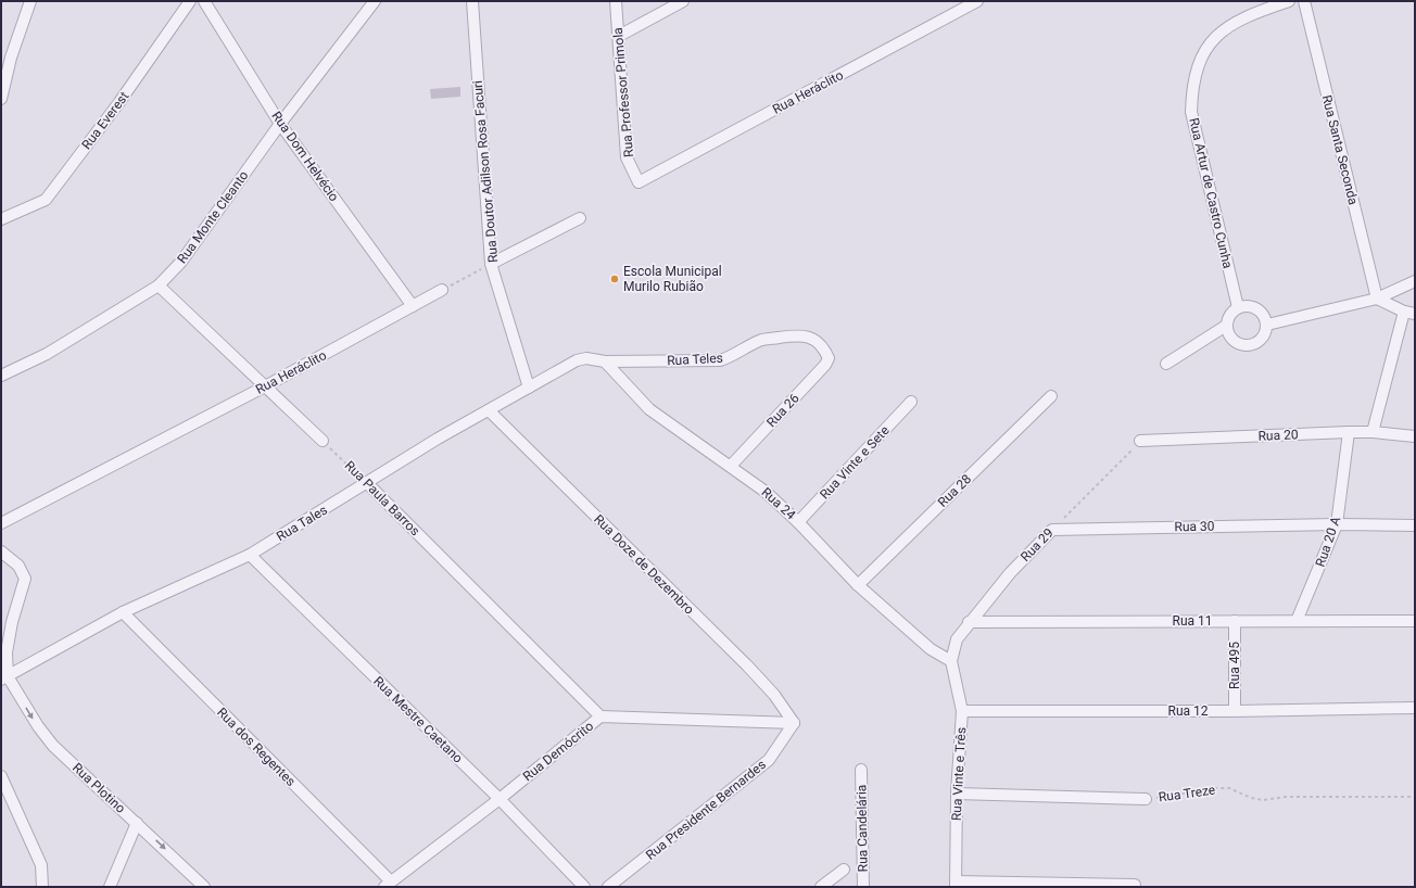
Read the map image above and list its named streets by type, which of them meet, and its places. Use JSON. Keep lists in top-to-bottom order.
{
  "streets": {
    "street": [
      "Rua Professor Primola",
      "Rua Heráclito",
      "Rua Everest",
      "Rua Santa Seconda",
      "Rua Dom Helvécio",
      "Rua Doutor Adilson Rosa Facuri",
      "Rua Artur de Castro Cunha",
      "Rua Monte Cleanto",
      "Rua Teles",
      "Rua 26",
      "Rua 20",
      "Rua Vinte e Sete",
      "Rua 28",
      "Rua Paula Barros",
      "Rua 24",
      "Rua Tales",
      "Rua 30",
      "Rua 20 A",
      "Rua 29",
      "Rua Doze de Dezembro",
      "Rua 11",
      "Rua 495",
      "Rua 12",
      "Rua Mestre Caetano",
      "Rua dos Regentes",
      "Rua Demócrito",
      "Rua Vinte e Três",
      "Rua Plotino",
      "Rua Treze",
      "Rua Presidente Bernardes",
      "Rua Candelária"
    ]
  },
  "crossings": [
    ["Rua Professor Primola", "Rua Heráclito"],
    ["Rua Heráclito", "Rua Dom Helvécio"],
    ["Rua Dom Helvécio", "Rua Monte Cleanto"],
    ["Rua Doutor Adilson Rosa Facuri", "Rua Tales"],
    ["Rua Teles", "Rua 26"],
    ["Rua Teles", "Rua 24"],
    ["Rua Teles", "Rua Tales"],
    ["Rua 26", "Rua 24"],
    ["Rua 20", "Rua 20 A"],
    ["Rua 20", "Rua 29"],
    ["Rua Vinte e Sete", "Rua 24"],
    ["Rua 28", "Rua 24"],
    ["Rua Paula Barros", "Rua Tales"],
    ["Rua Paula Barros", "Rua Demócrito"],
    ["Rua 24", "Rua Tales"],
    ["Rua 24", "Rua 29"],
    ["Rua 24", "Rua Vinte e Três"],
    ["Rua Tales", "Rua Doze de Dezembro"],
    ["Rua Tales", "Rua Mestre Caetano"],
    ["Rua Tales", "Rua dos Regentes"],
    ["Rua Tales", "Rua Plotino"],
    ["Rua 30", "Rua 20 A"],
    ["Rua 30", "Rua 29"],
    ["Rua 20 A", "Rua 11"],
    ["Rua 29", "Rua 11"],
    ["Rua 29", "Rua Vinte e Três"],
    ["Rua Doze de Dezembro", "Rua Demócrito"],
    ["Rua Doze de Dezembro", "Rua Presidente Bernardes"],
    ["Rua 11", "Rua 495"],
    ["Rua 495", "Rua 12"],
    ["Rua 12", "Rua Vinte e Três"],
    ["Rua Mestre Caetano", "Rua Demócrito"],
    ["Rua dos Regentes", "Rua Demócrito"],
    ["Rua Demócrito", "Rua Presidente Bernardes"],
    ["Rua Vinte e Três", "Rua Treze"]
  ],
  "places": ["Escola Municipal Murilo Rubião"]
}
